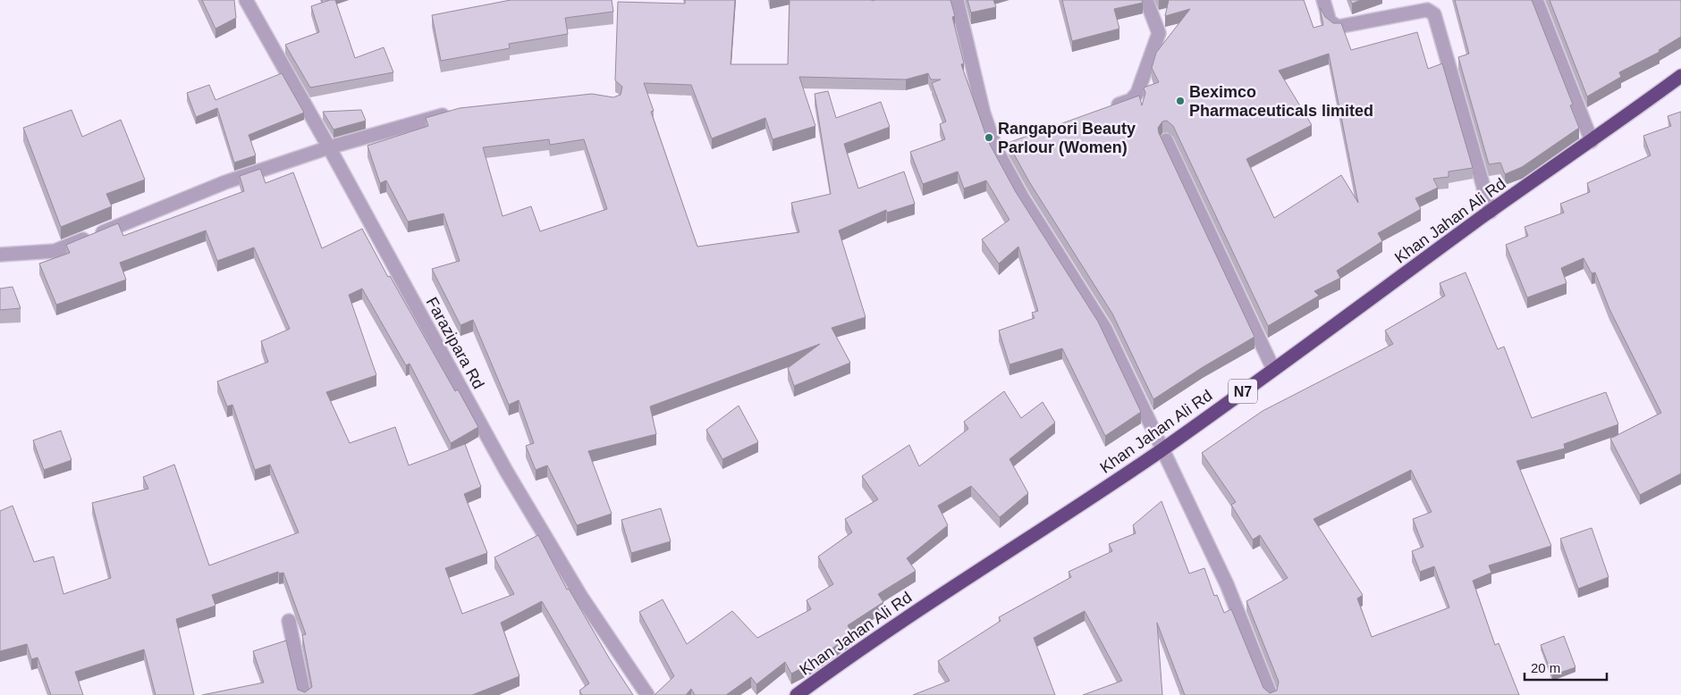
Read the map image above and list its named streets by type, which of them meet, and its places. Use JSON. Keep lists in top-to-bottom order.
{
  "streets": {
    "highway": ["Khan Jahan Ali Rd", "N7"],
    "street": ["Farazipara Rd"]
  },
  "places": ["Beximco Pharmaceuticals limited", "Rangapori Beauty Parlour (Women)"],
  "scale_bar": "20 m"
}
